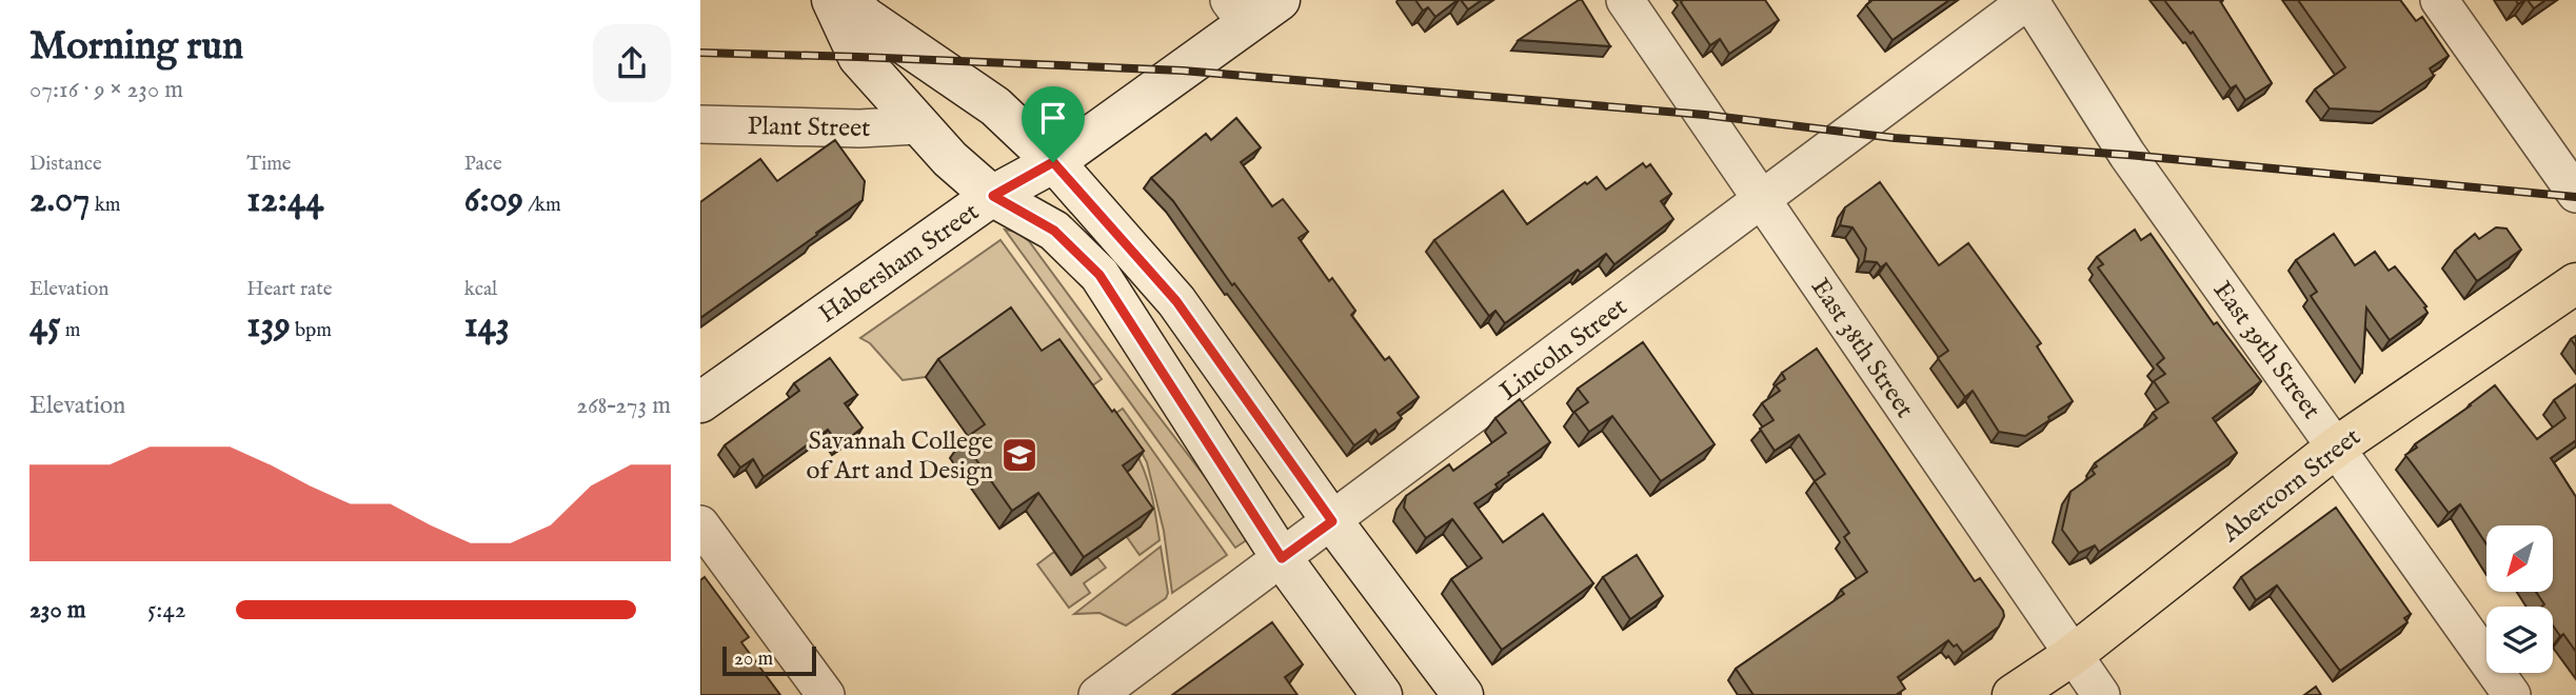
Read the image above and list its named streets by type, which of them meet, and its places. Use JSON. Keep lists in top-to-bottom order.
{
  "streets": {
    "main road": ["Habersham Street", "Abercorn Street"],
    "street": [
      "Plant Street",
      "East 38th Street",
      "Lincoln Street",
      "East 39th Street"
    ]
  },
  "crossings": [
    ["East 38th Street", "Lincoln Street"],
    ["East 38th Street", "Abercorn Street"],
    ["Lincoln Street", "East 39th Street"],
    ["East 39th Street", "Abercorn Street"]
  ],
  "places": {
    "school or university": ["Savannah College of Art and Design"]
  },
  "scale_bar": "20 m",
  "north": "bottom left",
  "page": {
    "heading": ["Morning run", "07:16 · 9 × 230 m"],
    "stats": [
      ["Distance", "2.07 km"],
      ["Time", "12:44"],
      ["Pace", "6:09 /km"],
      ["Elevation", "45 m"],
      ["Heart rate", "139 bpm"],
      ["kcal", "143"]
    ],
    "chart": ["Elevation", "268–273 m"],
    "list": [
      {
        "name": "230 m",
        "note": "5:42"
      }
    ],
    "scale": "20 m"
  }
}
